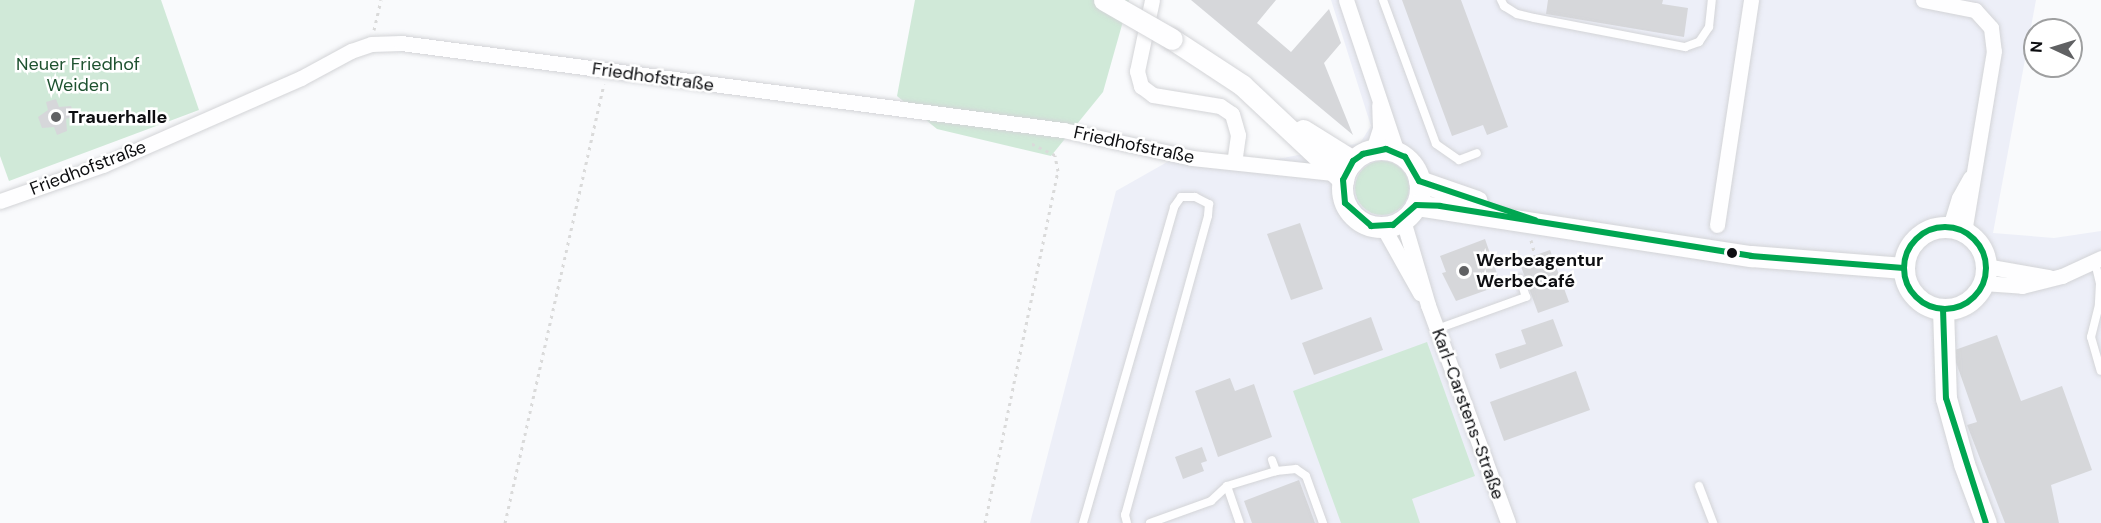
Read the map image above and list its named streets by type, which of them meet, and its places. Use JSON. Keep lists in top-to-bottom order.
{
  "streets": {
    "street": ["Friedhofstraße", "Karl-Carstens-Straße"]
  },
  "crossings": [
    ["Friedhofstraße", "Karl-Carstens-Straße"]
  ],
  "parks": ["Neuer Friedhof Weiden"],
  "places": ["Trauerhalle", "Werbeagentur WerbeCafé"],
  "north": "left"
}
